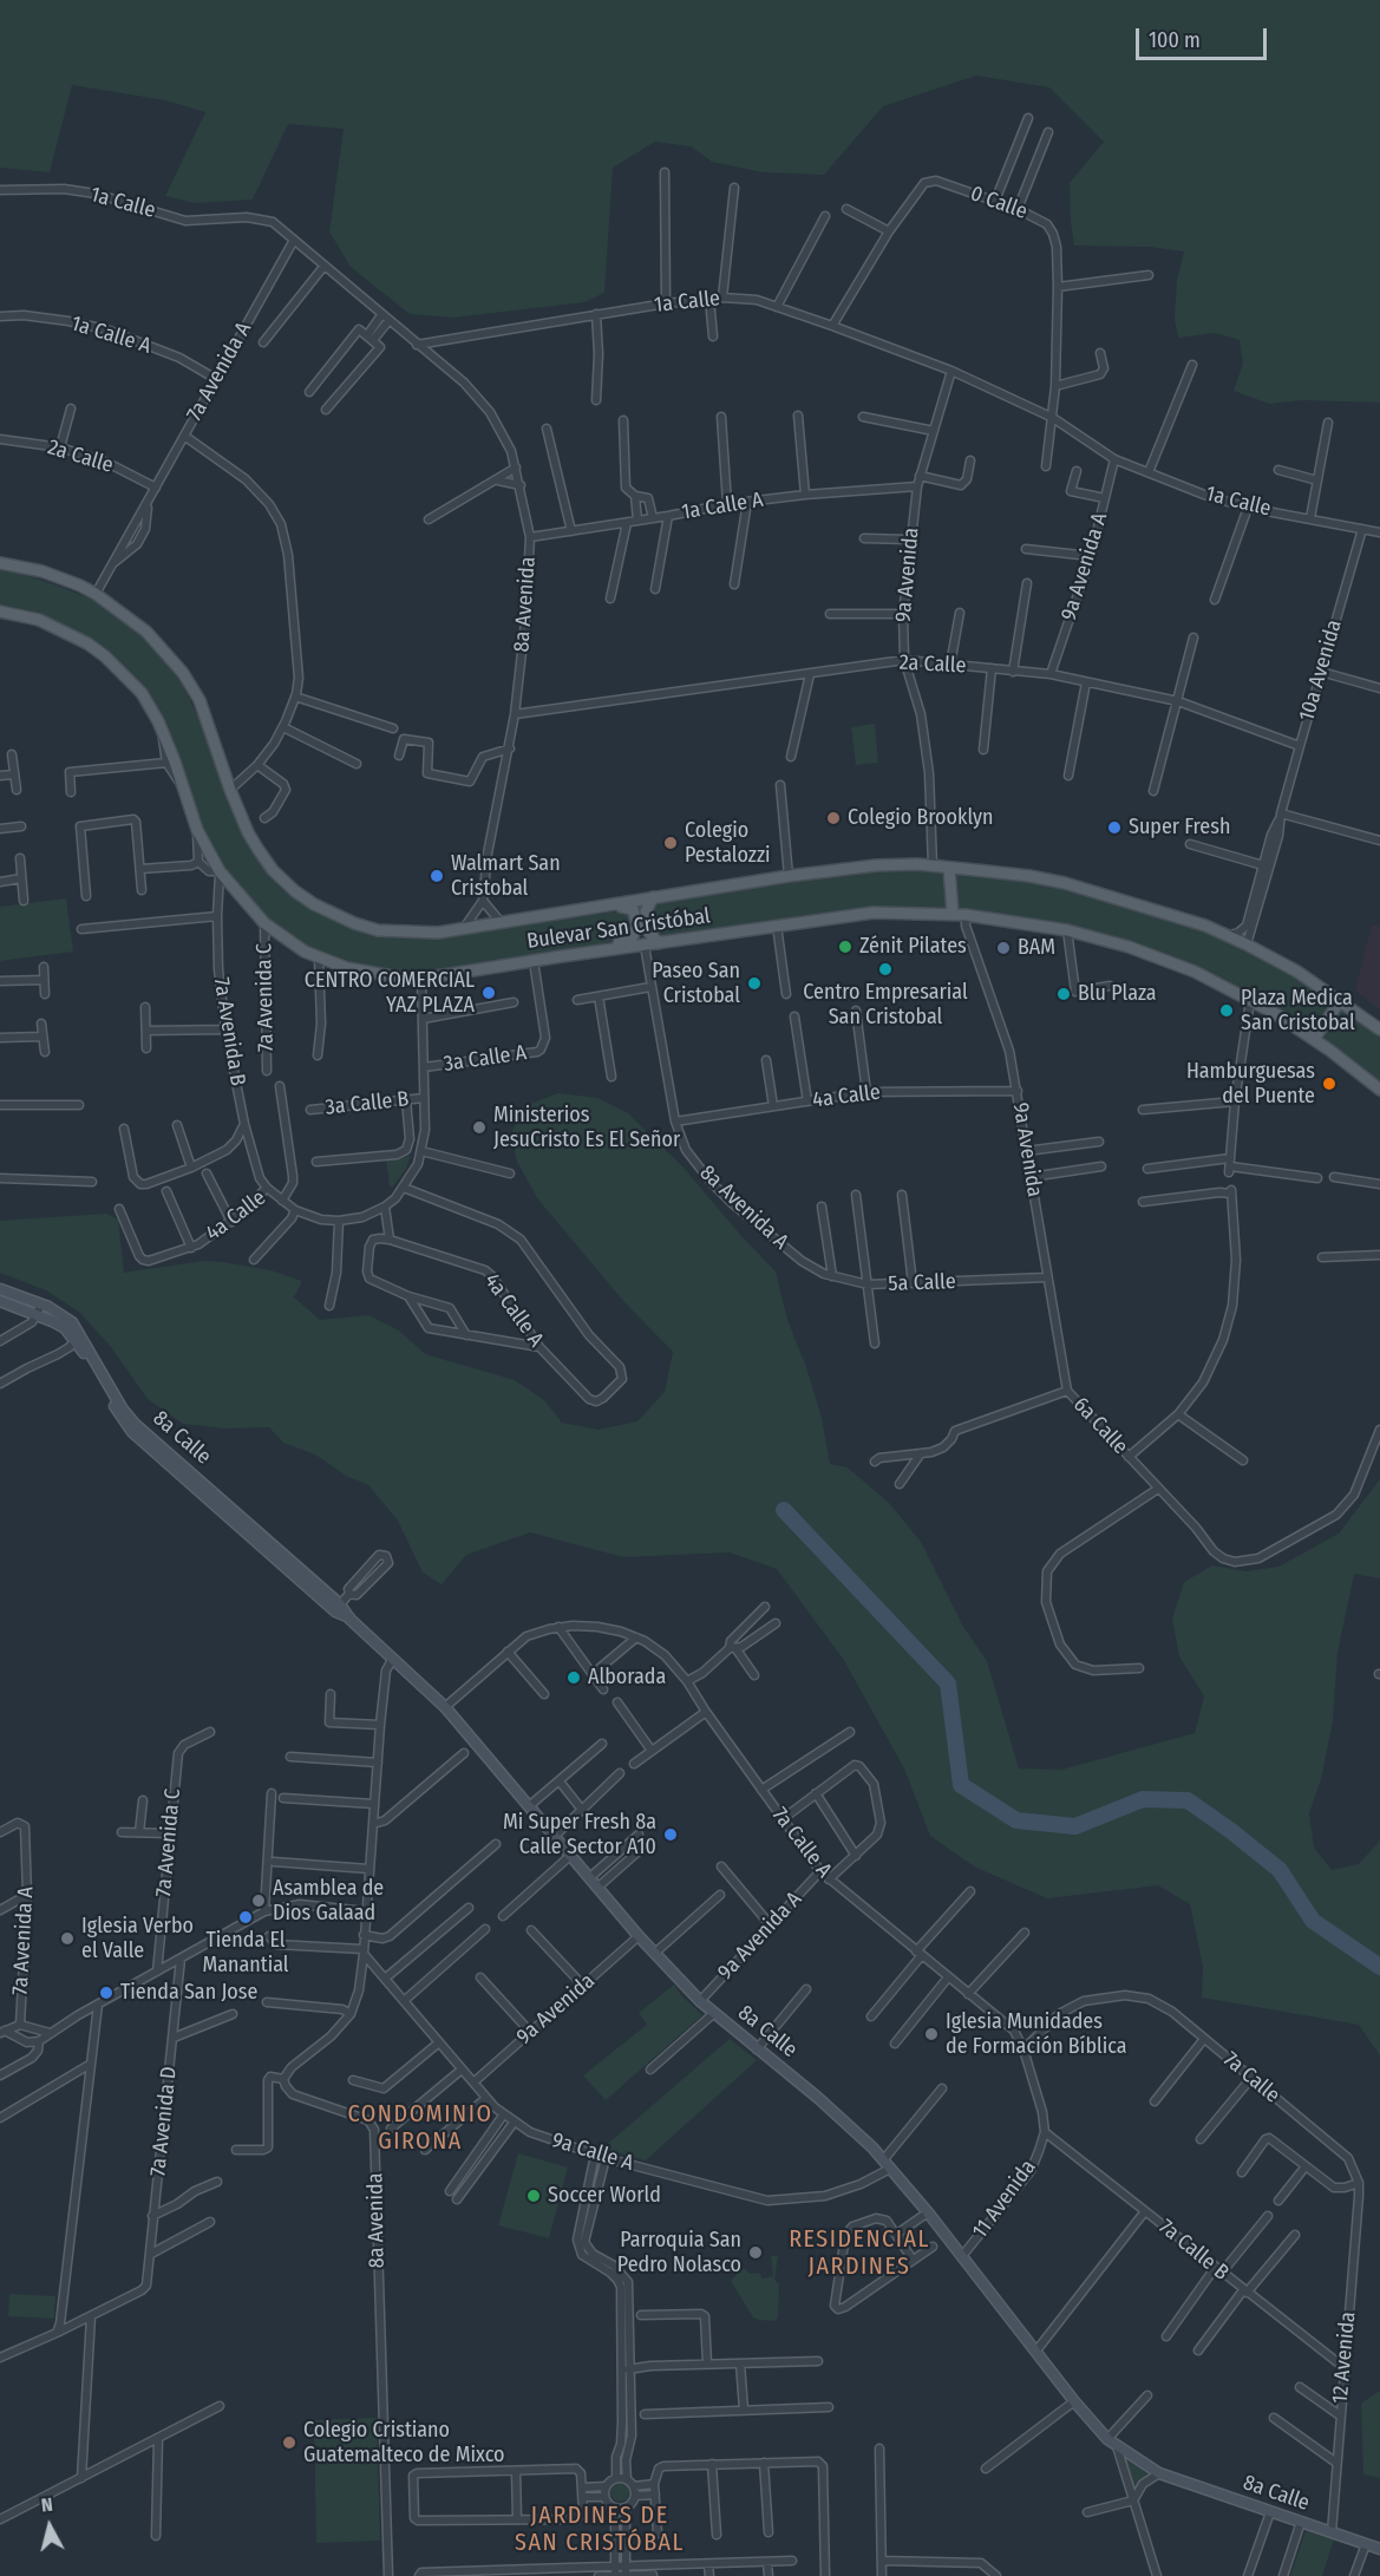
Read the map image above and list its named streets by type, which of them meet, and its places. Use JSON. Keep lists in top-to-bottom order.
{
  "streets": {
    "main road": ["Bulevar San Cristóbal"],
    "street": [
      "1a Calle",
      "0 Calle",
      "1a Calle A",
      "7a Avenida A",
      "2a Calle",
      "9a Avenida A",
      "9a Avenida",
      "8a Avenida",
      "10a Avenida",
      "7a Avenida C",
      "7a Avenida B",
      "3a Calle A",
      "4a Calle",
      "3a Calle B",
      "8a Avenida A",
      "5a Calle",
      "4a Calle A",
      "6a Calle",
      "8a Calle",
      "7a Calle A",
      "7a Calle",
      "7a Avenida D",
      "9a Calle A",
      "11 Avenida",
      "7a Calle B",
      "12 Avenida"
    ]
  },
  "crossings": [
    ["1a Calle", "7a Avenida A"],
    ["1a Calle", "9a Avenida A"],
    ["1a Calle", "9a Avenida"],
    ["1a Calle", "8a Avenida"],
    ["1a Calle", "10a Avenida"],
    ["1a Calle A", "7a Avenida A"],
    ["1a Calle A", "9a Avenida"],
    ["1a Calle A", "8a Avenida"],
    ["7a Avenida A", "2a Calle"],
    ["7a Avenida A", "Bulevar San Cristóbal"],
    ["2a Calle", "9a Avenida A"],
    ["2a Calle", "9a Avenida"],
    ["2a Calle", "8a Avenida"],
    ["2a Calle", "10a Avenida"],
    ["9a Avenida A", "8a Calle"],
    ["9a Avenida A", "7a Calle A"],
    ["9a Avenida", "Bulevar San Cristóbal"],
    ["9a Avenida", "4a Calle"],
    ["9a Avenida", "5a Calle"],
    ["9a Avenida", "6a Calle"],
    ["9a Avenida", "8a Calle"],
    ["9a Avenida", "9a Calle A"],
    ["8a Avenida", "Bulevar San Cristóbal"],
    ["10a Avenida", "Bulevar San Cristóbal"],
    ["Bulevar San Cristóbal", "7a Avenida C"],
    ["Bulevar San Cristóbal", "7a Avenida B"],
    ["Bulevar San Cristóbal", "3a Calle A"],
    ["Bulevar San Cristóbal", "8a Avenida A"],
    ["7a Avenida B", "4a Calle"],
    ["4a Calle", "8a Avenida A"],
    ["4a Calle", "4a Calle A"],
    ["8a Avenida A", "5a Calle"],
    ["8a Calle", "9a Calle A"],
    ["8a Calle", "11 Avenida"],
    ["8a Calle", "12 Avenida"],
    ["7a Calle A", "7a Calle"],
    ["7a Calle", "12 Avenida"],
    ["11 Avenida", "7a Calle B"],
    ["7a Calle B", "12 Avenida"]
  ],
  "districts": ["CONDOMINIO GIRONA", "RESIDENCIAL JARDINES", "JARDINES DE SAN CRISTÓBAL"],
  "places": [
    "Colegio Brooklyn",
    "Super Fresh",
    "Colegio Pestalozzi",
    "Walmart San Cristobal",
    "Zénit Pilates",
    "BAM",
    "Centro Empresarial San Cristobal",
    "Paseo San Cristobal",
    "CENTRO COMERCIAL YAZ PLAZA",
    "Blu Plaza",
    "Plaza Medica San Cristobal",
    "Hamburguesas del Puente",
    "Ministerios JesuCristo Es El Señor",
    "Alborada",
    "Mi Super Fresh 8a Calle Sector A10",
    "Asamblea de Dios Galaad",
    "Tienda El Manantial",
    "Iglesia Verbo el Valle",
    "Tienda San Jose",
    "Iglesia Munidades de Formación Bíblica",
    "Soccer World",
    "Parroquia San Pedro Nolasco",
    "Colegio Cristiano Guatemalteco de Mixco"
  ],
  "scale_bar": "100 m",
  "north": "top"
}
